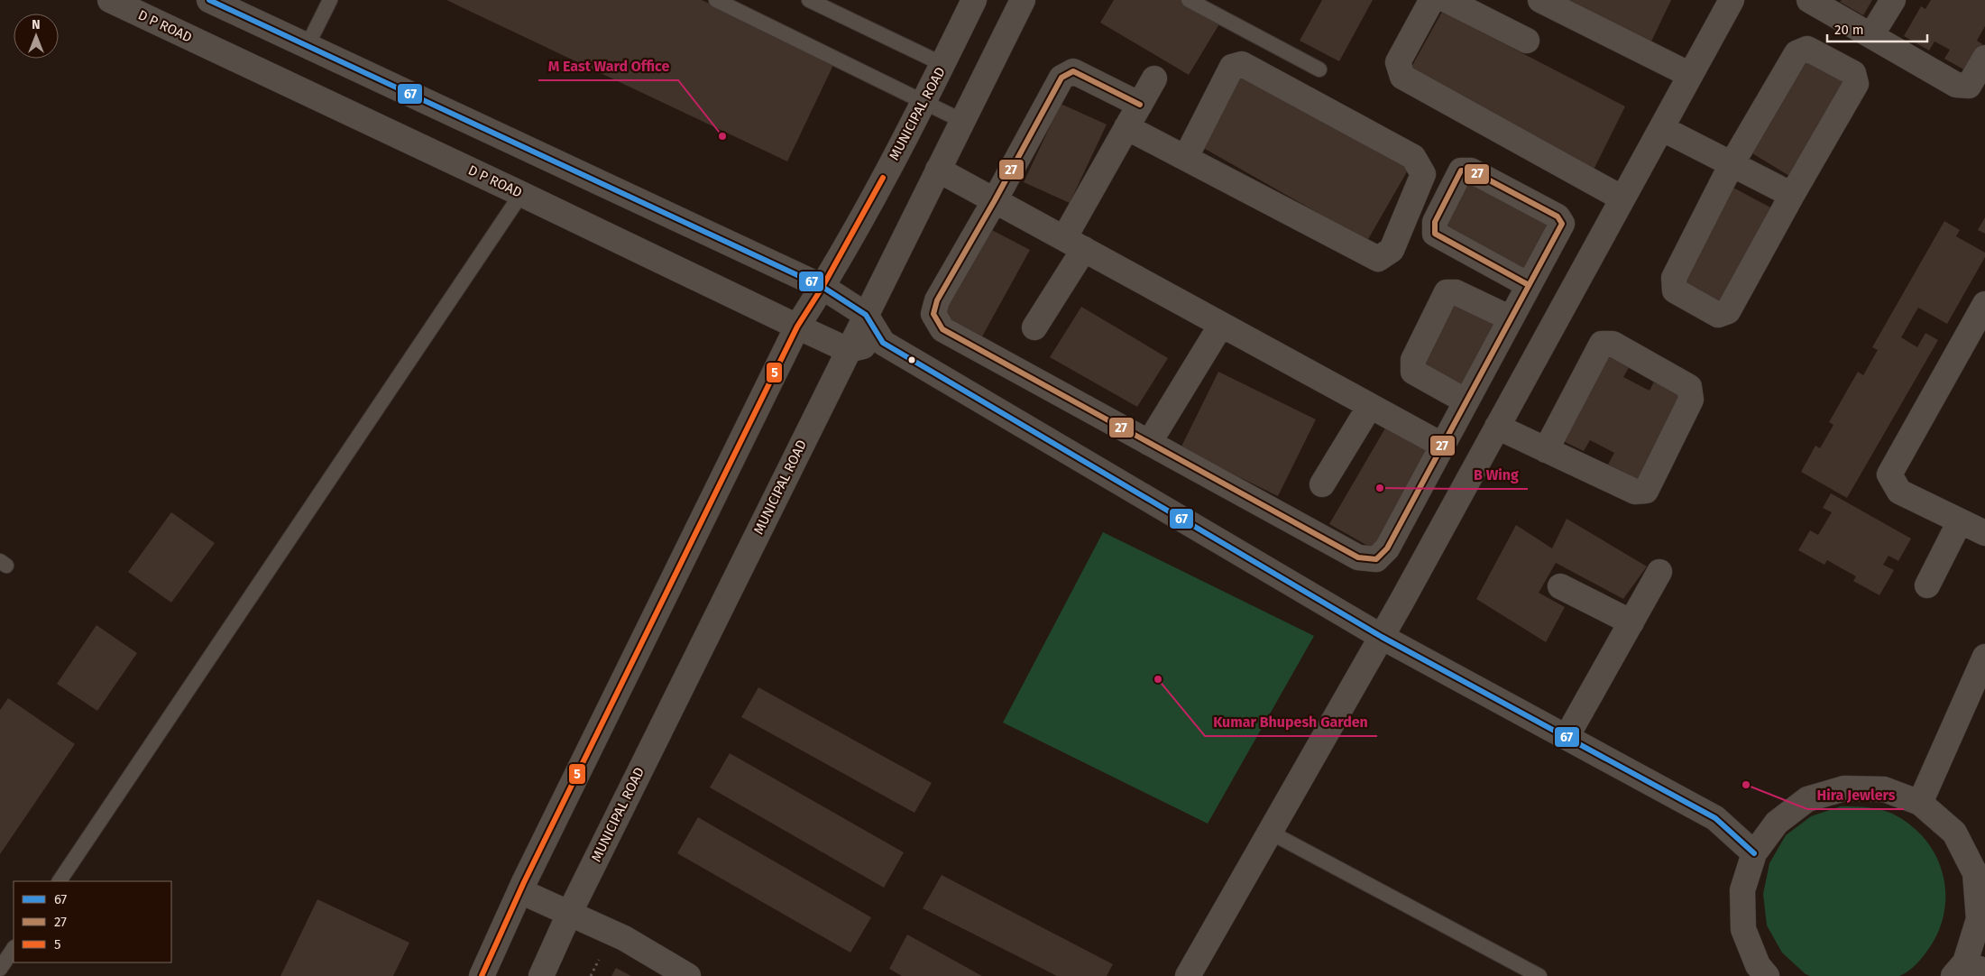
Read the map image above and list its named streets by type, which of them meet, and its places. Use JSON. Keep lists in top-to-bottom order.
{
  "streets": {
    "street": ["D P ROAD", "MUNICIPAL ROAD"]
  },
  "crossings": [
    ["D P ROAD", "MUNICIPAL ROAD"]
  ],
  "places": [
    "M East Ward Office",
    "B Wing",
    "Kumar Bhupesh Garden",
    "Hira Jewlers"
  ],
  "lines": ["transit line 67", "transit line 27", "transit line 5"],
  "legend": ["67", "27", "5"],
  "scale_bar": "20 m",
  "north": "top"
}
